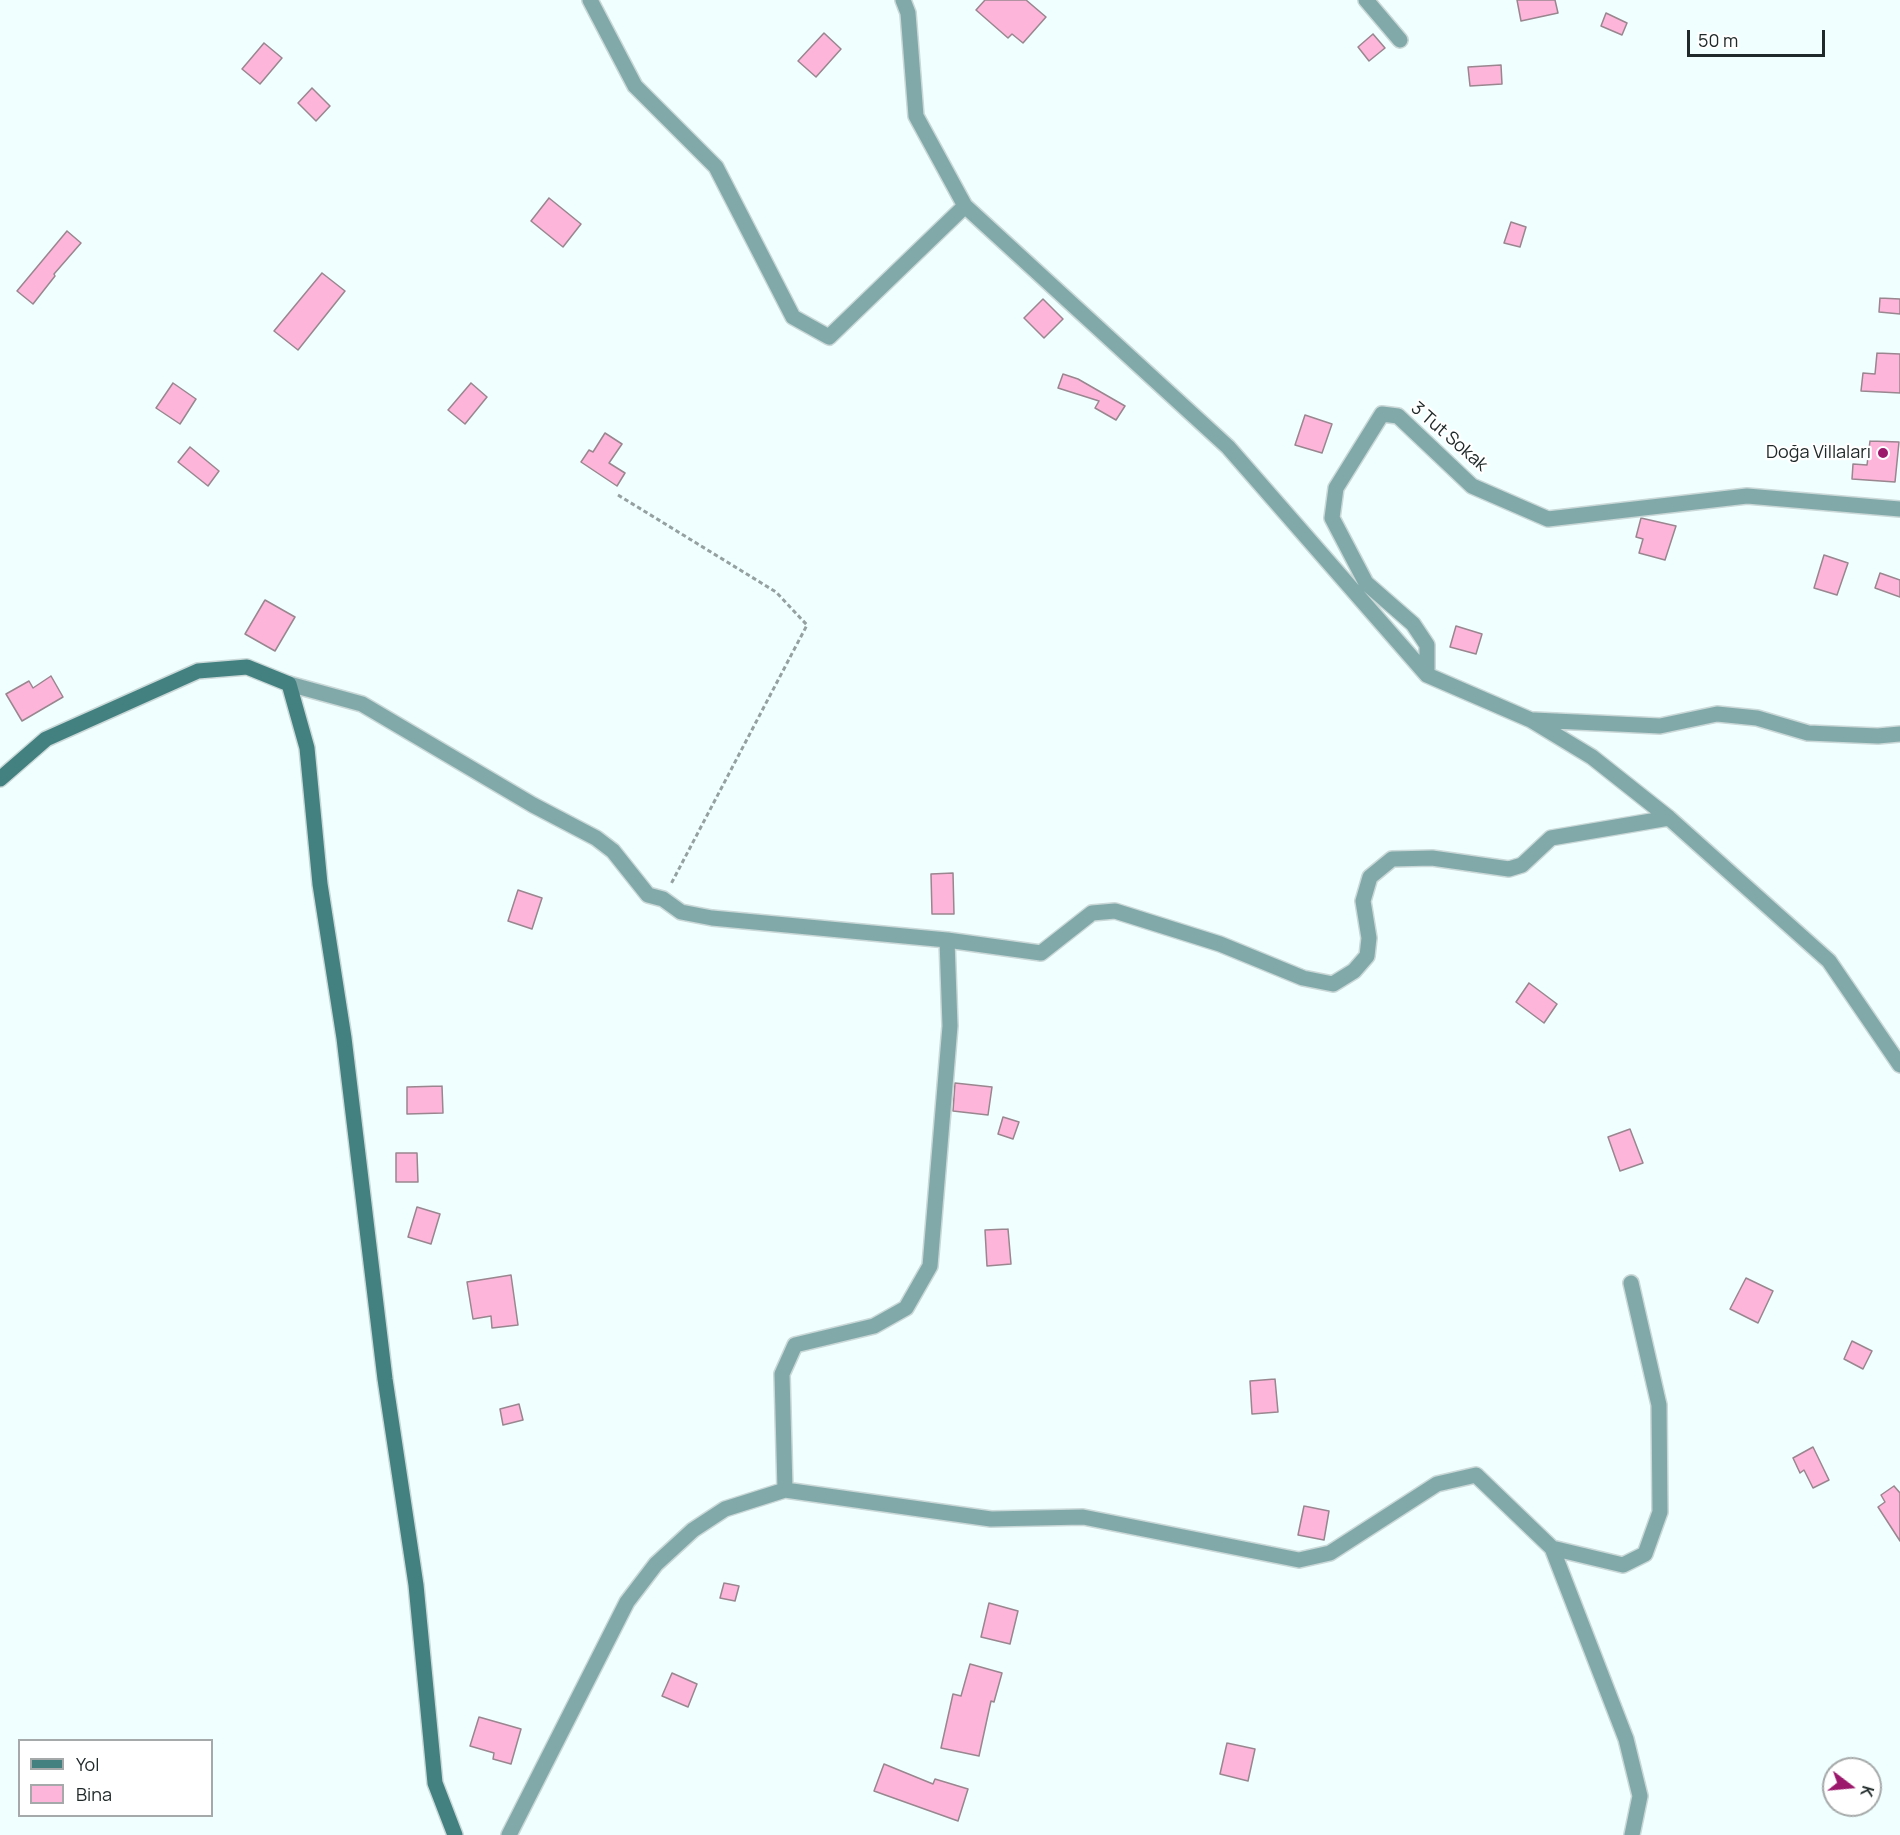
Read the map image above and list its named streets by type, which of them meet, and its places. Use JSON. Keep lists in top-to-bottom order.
{
  "streets": {
    "street": ["3 Tut Sokak"]
  },
  "places": ["Doğa Villaları"],
  "legend": ["Yol", "Bina"],
  "scale_bar": "50 m",
  "north": "right"
}
